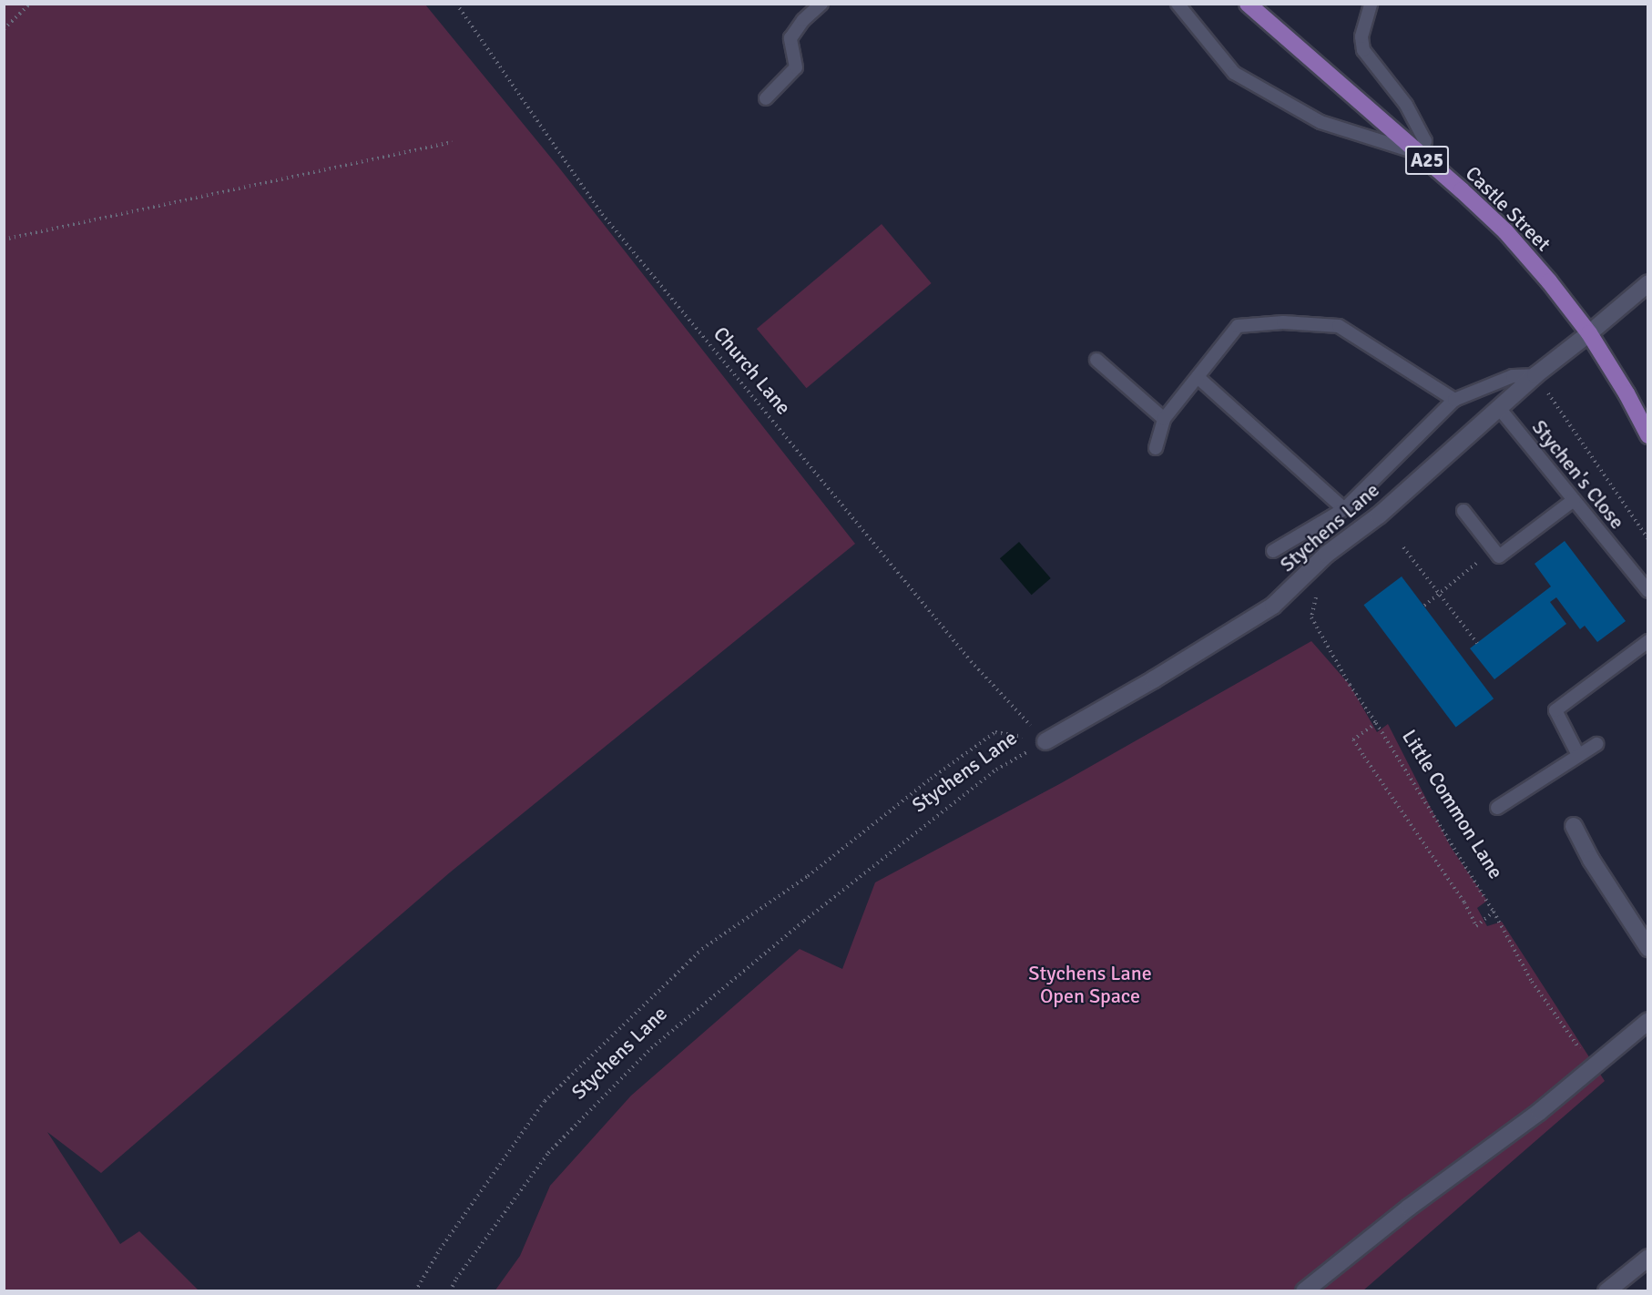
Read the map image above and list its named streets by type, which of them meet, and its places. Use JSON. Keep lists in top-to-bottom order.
{
  "streets": {
    "main road": ["A25", "Castle Street"],
    "street": ["Stychens Lane"],
    "lane": ["Stychen's Close"],
    "path": ["Church Lane", "Little Common Lane"]
  },
  "crossings": [
    ["Castle Street", "Stychens Lane"],
    ["Church Lane", "Stychens Lane"],
    ["Stychen's Close", "Stychens Lane"]
  ],
  "parks": ["Stychens Lane Open Space"]
}
